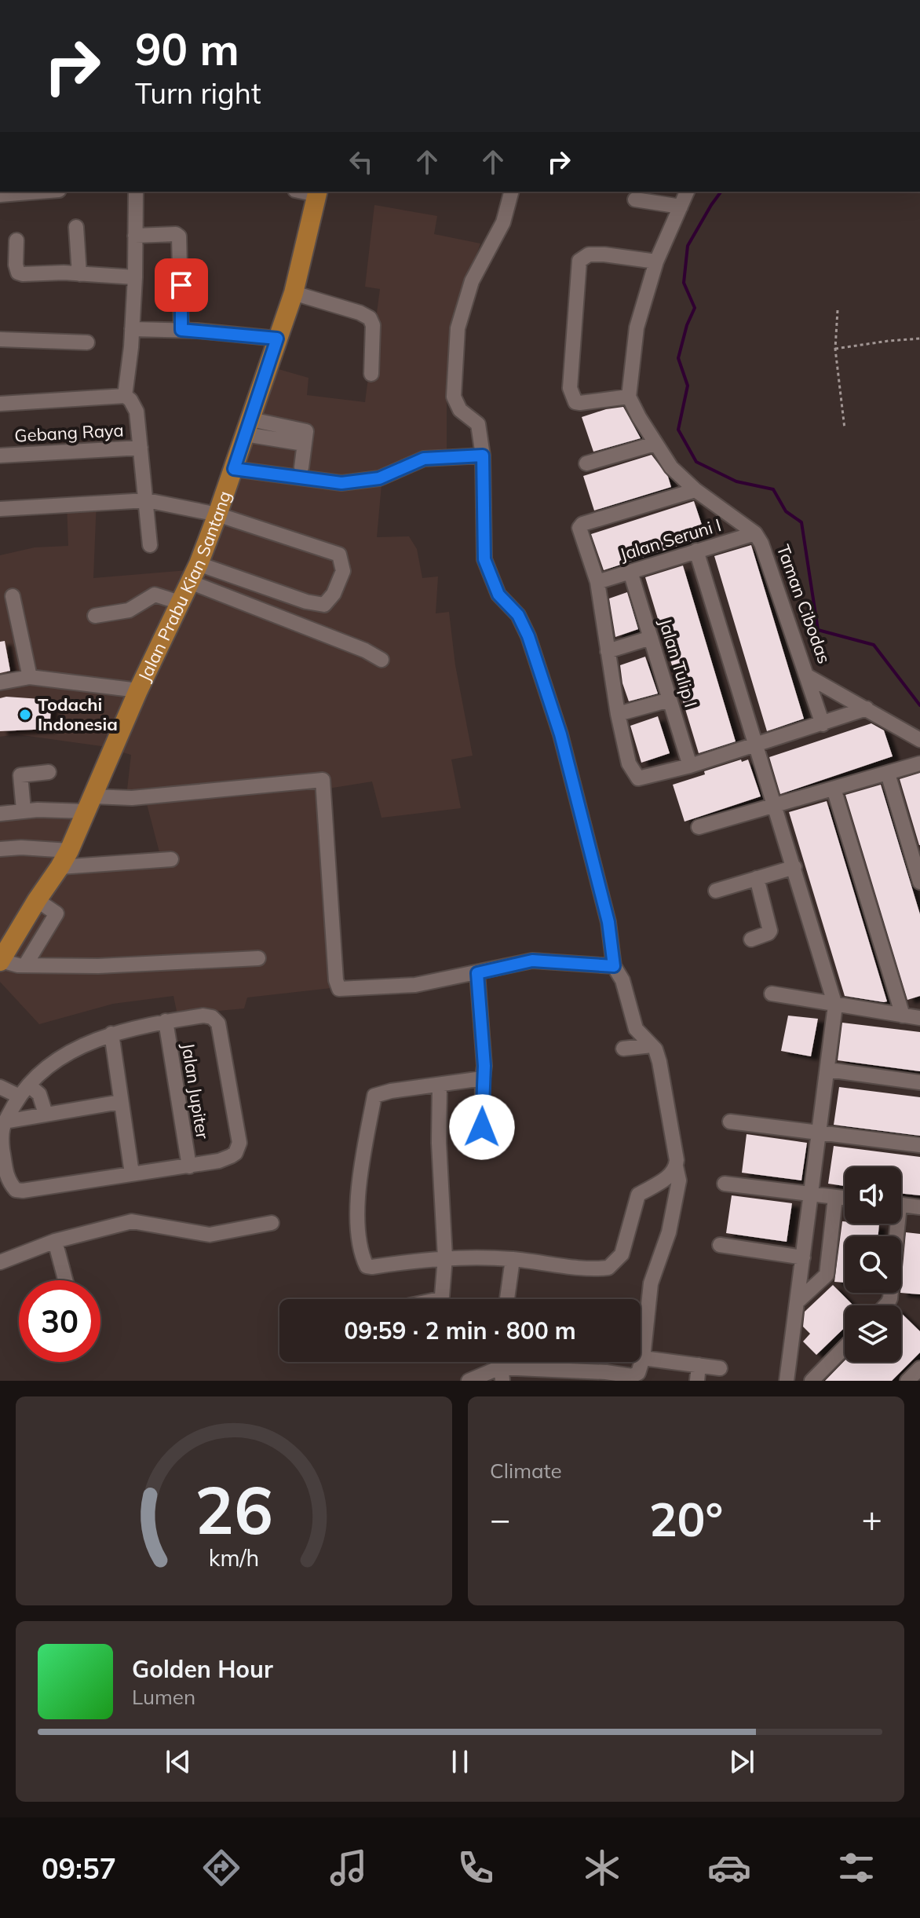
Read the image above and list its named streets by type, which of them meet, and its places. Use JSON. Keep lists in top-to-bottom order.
{
  "streets": {
    "main road": ["Jalan Prabu Kian Santang"],
    "street": [
      "Gebang Raya",
      "Jalan Seruni I",
      "Taman Cibodas",
      "Jalan Tulip I",
      "Jalan Jupiter"
    ]
  },
  "crossings": [
    ["Jalan Seruni I", "Taman Cibodas"],
    ["Jalan Seruni I", "Jalan Tulip I"]
  ],
  "places": ["Todachi Indonesia"],
  "page": {
    "turn": ["90 m", "Turn right"],
    "limit": "30",
    "trip": "09:59 · 2 min · 800 m",
    "tile": "Climate",
    "heat": ["−", "20°", "+"],
    "song": ["Golden Hour", "Lumen"],
    "tabs": "09:57",
    "gauge": ["26", "km/h"]
  }
}
